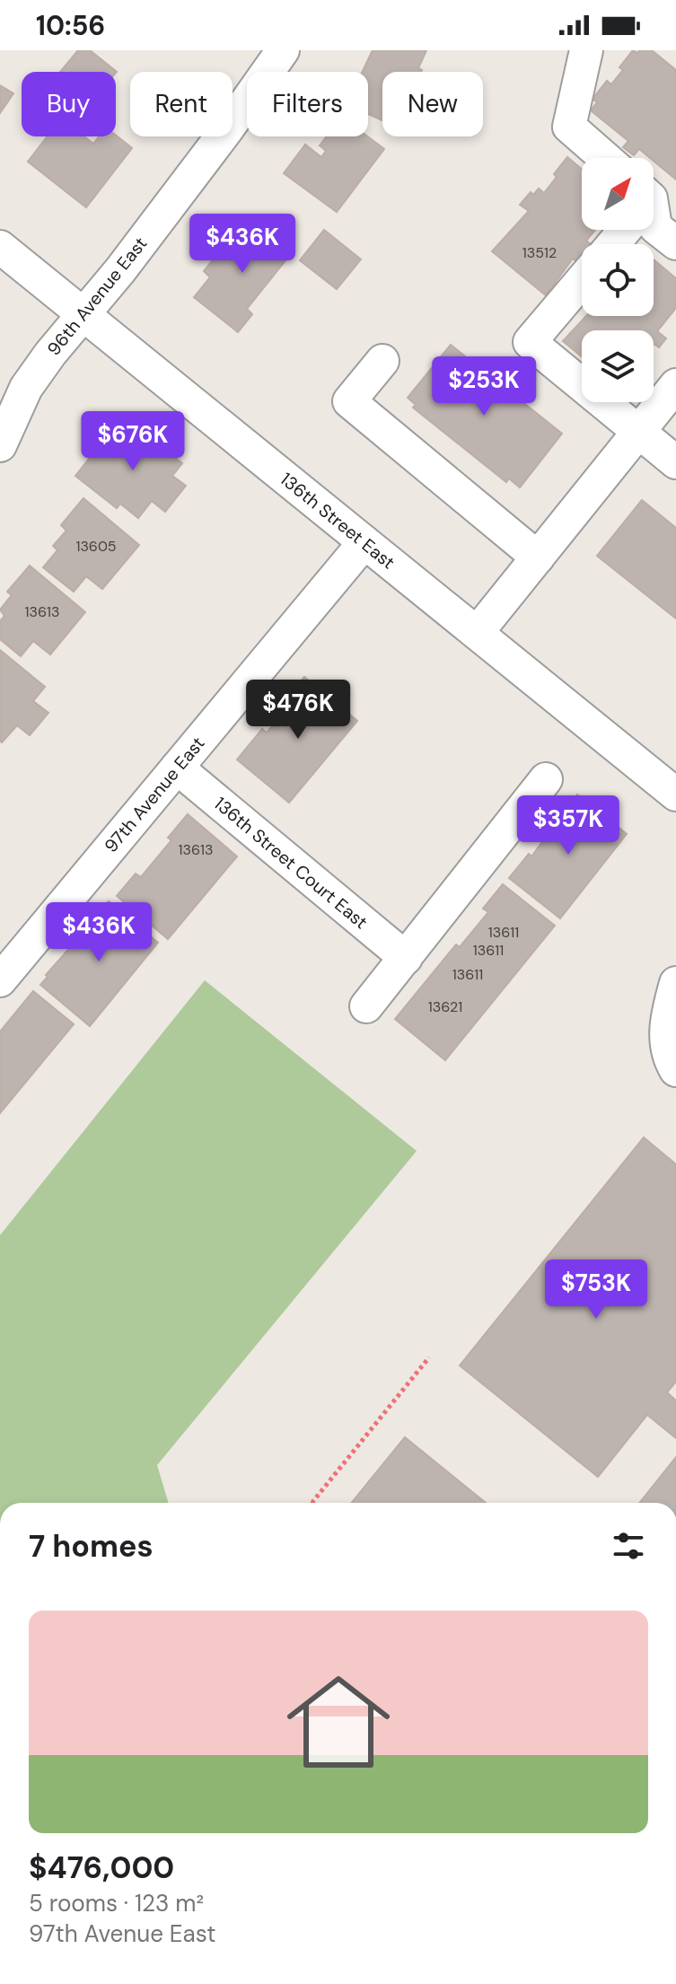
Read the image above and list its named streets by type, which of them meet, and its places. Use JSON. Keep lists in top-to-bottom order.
{
  "streets": {
    "street": [
      "96th Avenue East",
      "136th Street East",
      "97th Avenue East",
      "136th Street Court East"
    ]
  },
  "crossings": [
    ["96th Avenue East", "136th Street East"],
    ["136th Street East", "97th Avenue East"],
    ["97th Avenue East", "136th Street Court East"]
  ],
  "house_numbers": [
    "13512",
    "13605",
    "13613",
    "13613",
    "13611",
    "13611",
    "13611",
    "13621"
  ],
  "north": "top right",
  "page": {
    "status": "10:56",
    "chip": [
      "Buy",
      "Rent",
      "Filters",
      "New"
    ],
    "price": [
      "$436K",
      "$253K",
      "$676K",
      "$476K",
      "$357K",
      "$436K",
      "$753K"
    ],
    "heading": "7 homes",
    "list": [
      {
        "name": "$476,000",
        "note": "5 rooms · 123 m² · 97th Avenue East"
      }
    ]
  }
}
